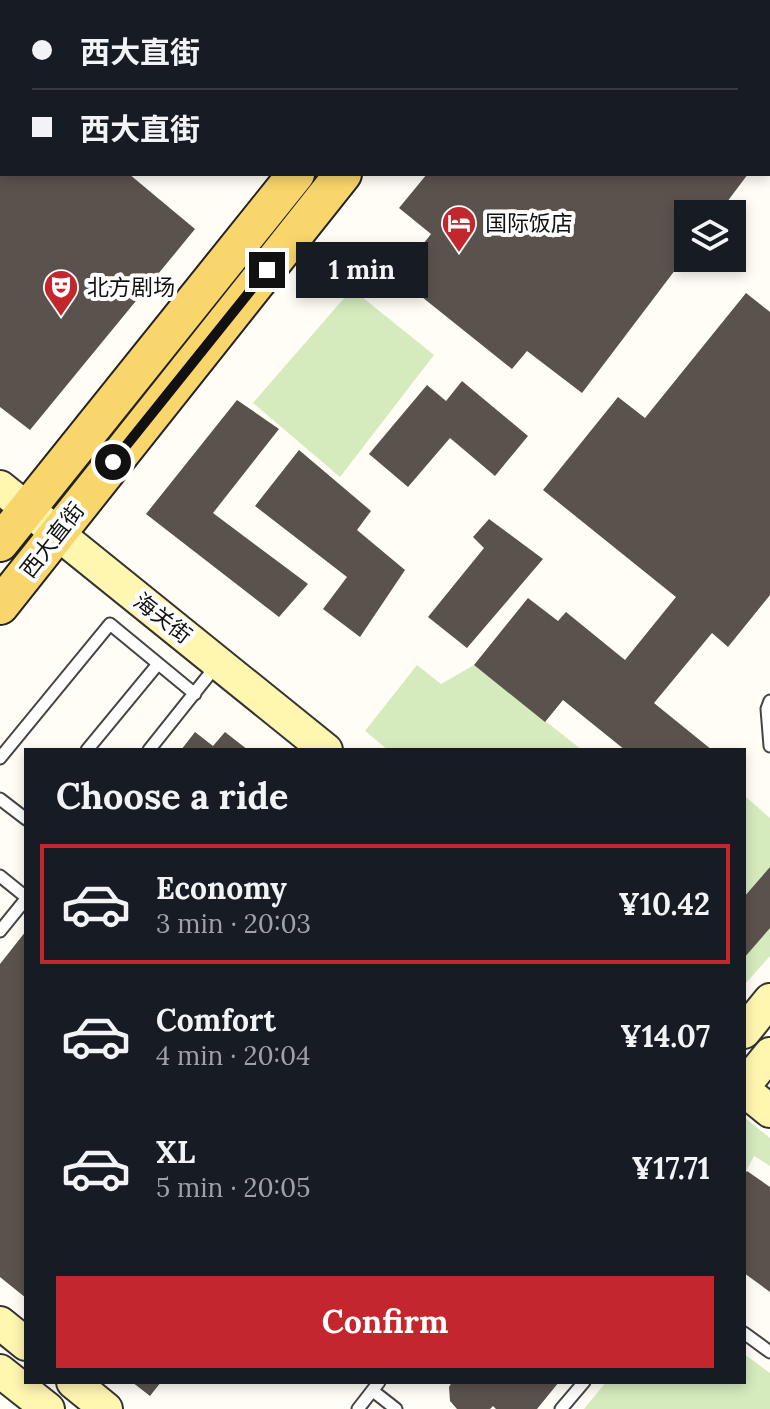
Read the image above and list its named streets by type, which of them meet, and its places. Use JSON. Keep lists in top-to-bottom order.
{
  "streets": {
    "main road": ["西大直街"],
    "street": ["海关街"]
  },
  "crossings": [
    ["西大直街", "海关街"]
  ],
  "places": {
    "hotel": ["国际饭店"],
    "theatre": ["北方剧场"]
  },
  "page": {
    "banner": ["西大直街", "西大直街"],
    "bubble": "1 min",
    "heading": "Choose a ride",
    "list": [
      {
        "name": "Economy",
        "note": "3 min · 20:03",
        "value": "¥10.42"
      },
      {
        "name": "Comfort",
        "note": "4 min · 20:04",
        "value": "¥14.07"
      },
      {
        "name": "XL",
        "note": "5 min · 20:05",
        "value": "¥17.71"
      }
    ],
    "buttons": "Confirm"
  }
}
